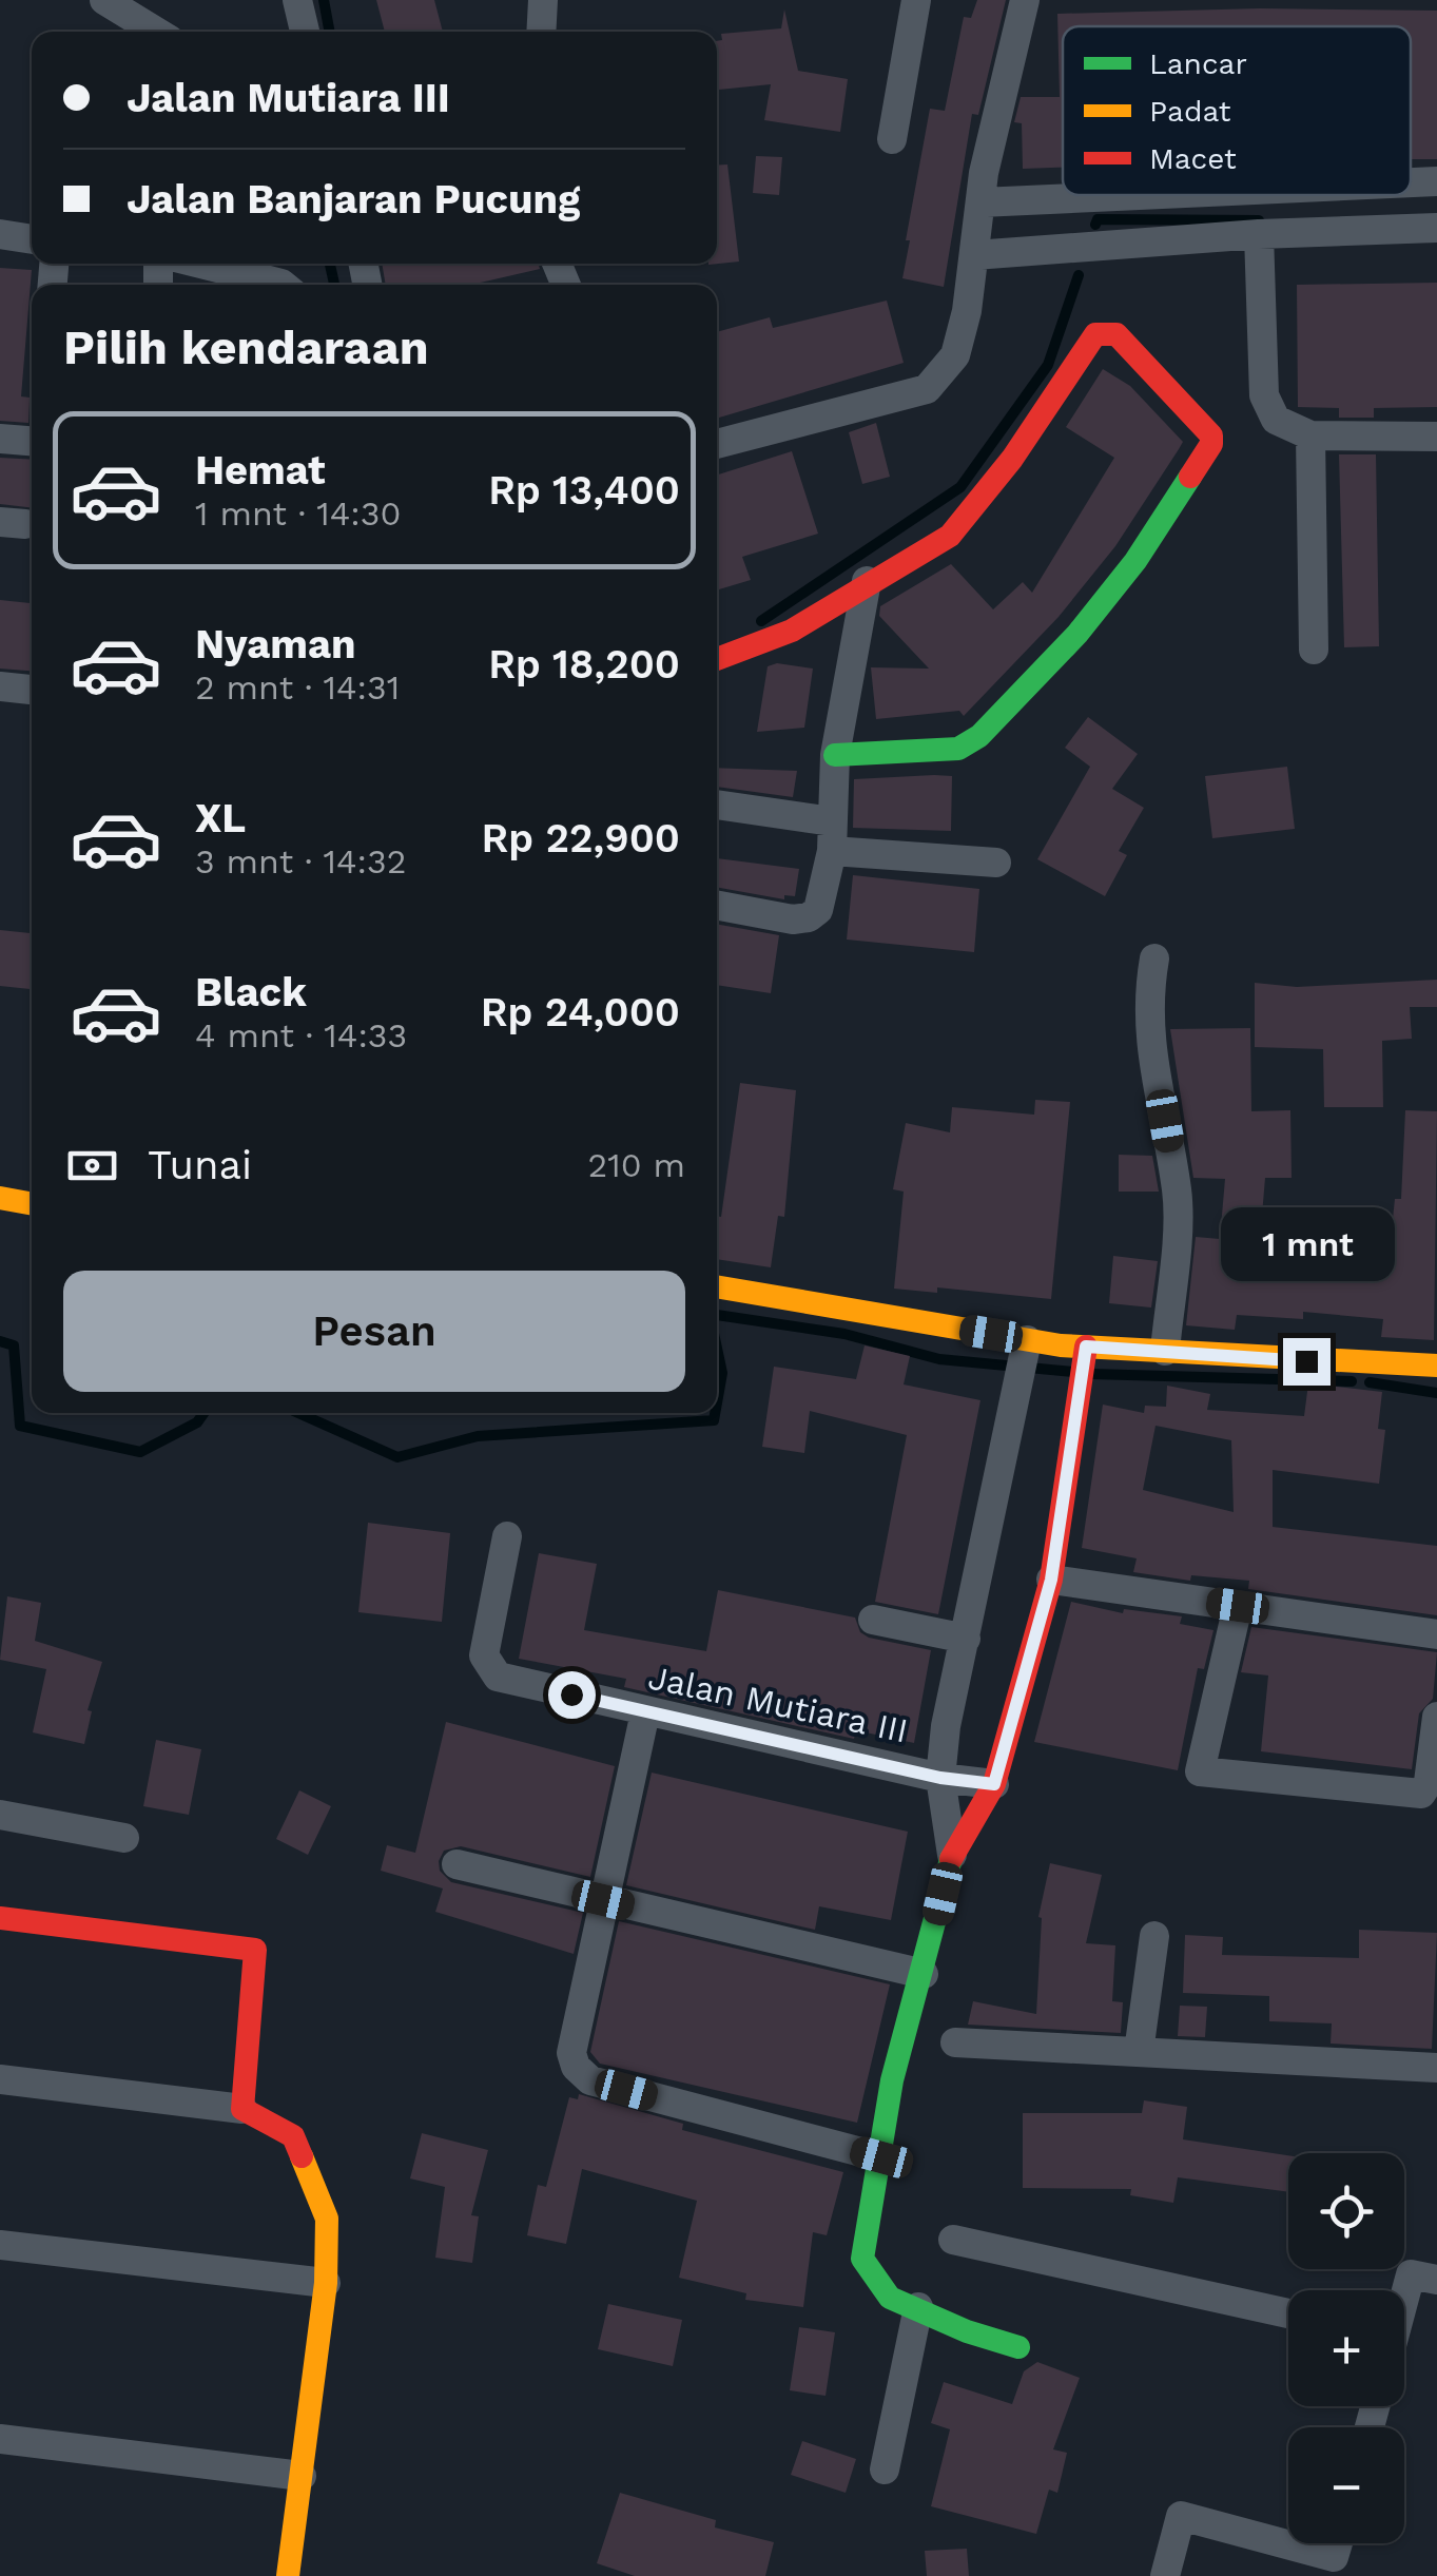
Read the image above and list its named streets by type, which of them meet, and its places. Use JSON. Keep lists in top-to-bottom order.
{
  "streets": {
    "street": ["Jalan Mutiara III"]
  },
  "legend": ["Lancar", "Padat", "Macet"],
  "page": {
    "banner": ["Jalan Mutiara III", "Jalan Banjaran Pucung"],
    "heading": "Pilih kendaraan",
    "list": [
      {
        "name": "Hemat",
        "note": "1 mnt · 14:30",
        "value": "Rp 13,400"
      },
      {
        "name": "Nyaman",
        "note": "2 mnt · 14:31",
        "value": "Rp 18,200"
      },
      {
        "name": "XL",
        "note": "3 mnt · 14:32",
        "value": "Rp 22,900"
      },
      {
        "name": "Black",
        "note": "4 mnt · 14:33",
        "value": "Rp 24,000"
      }
    ],
    "pay": ["Tunai", "210 m"],
    "bubble": "1 mnt",
    "buttons": "Pesan",
    "map_buttons": ["+", "−"]
  }
}
